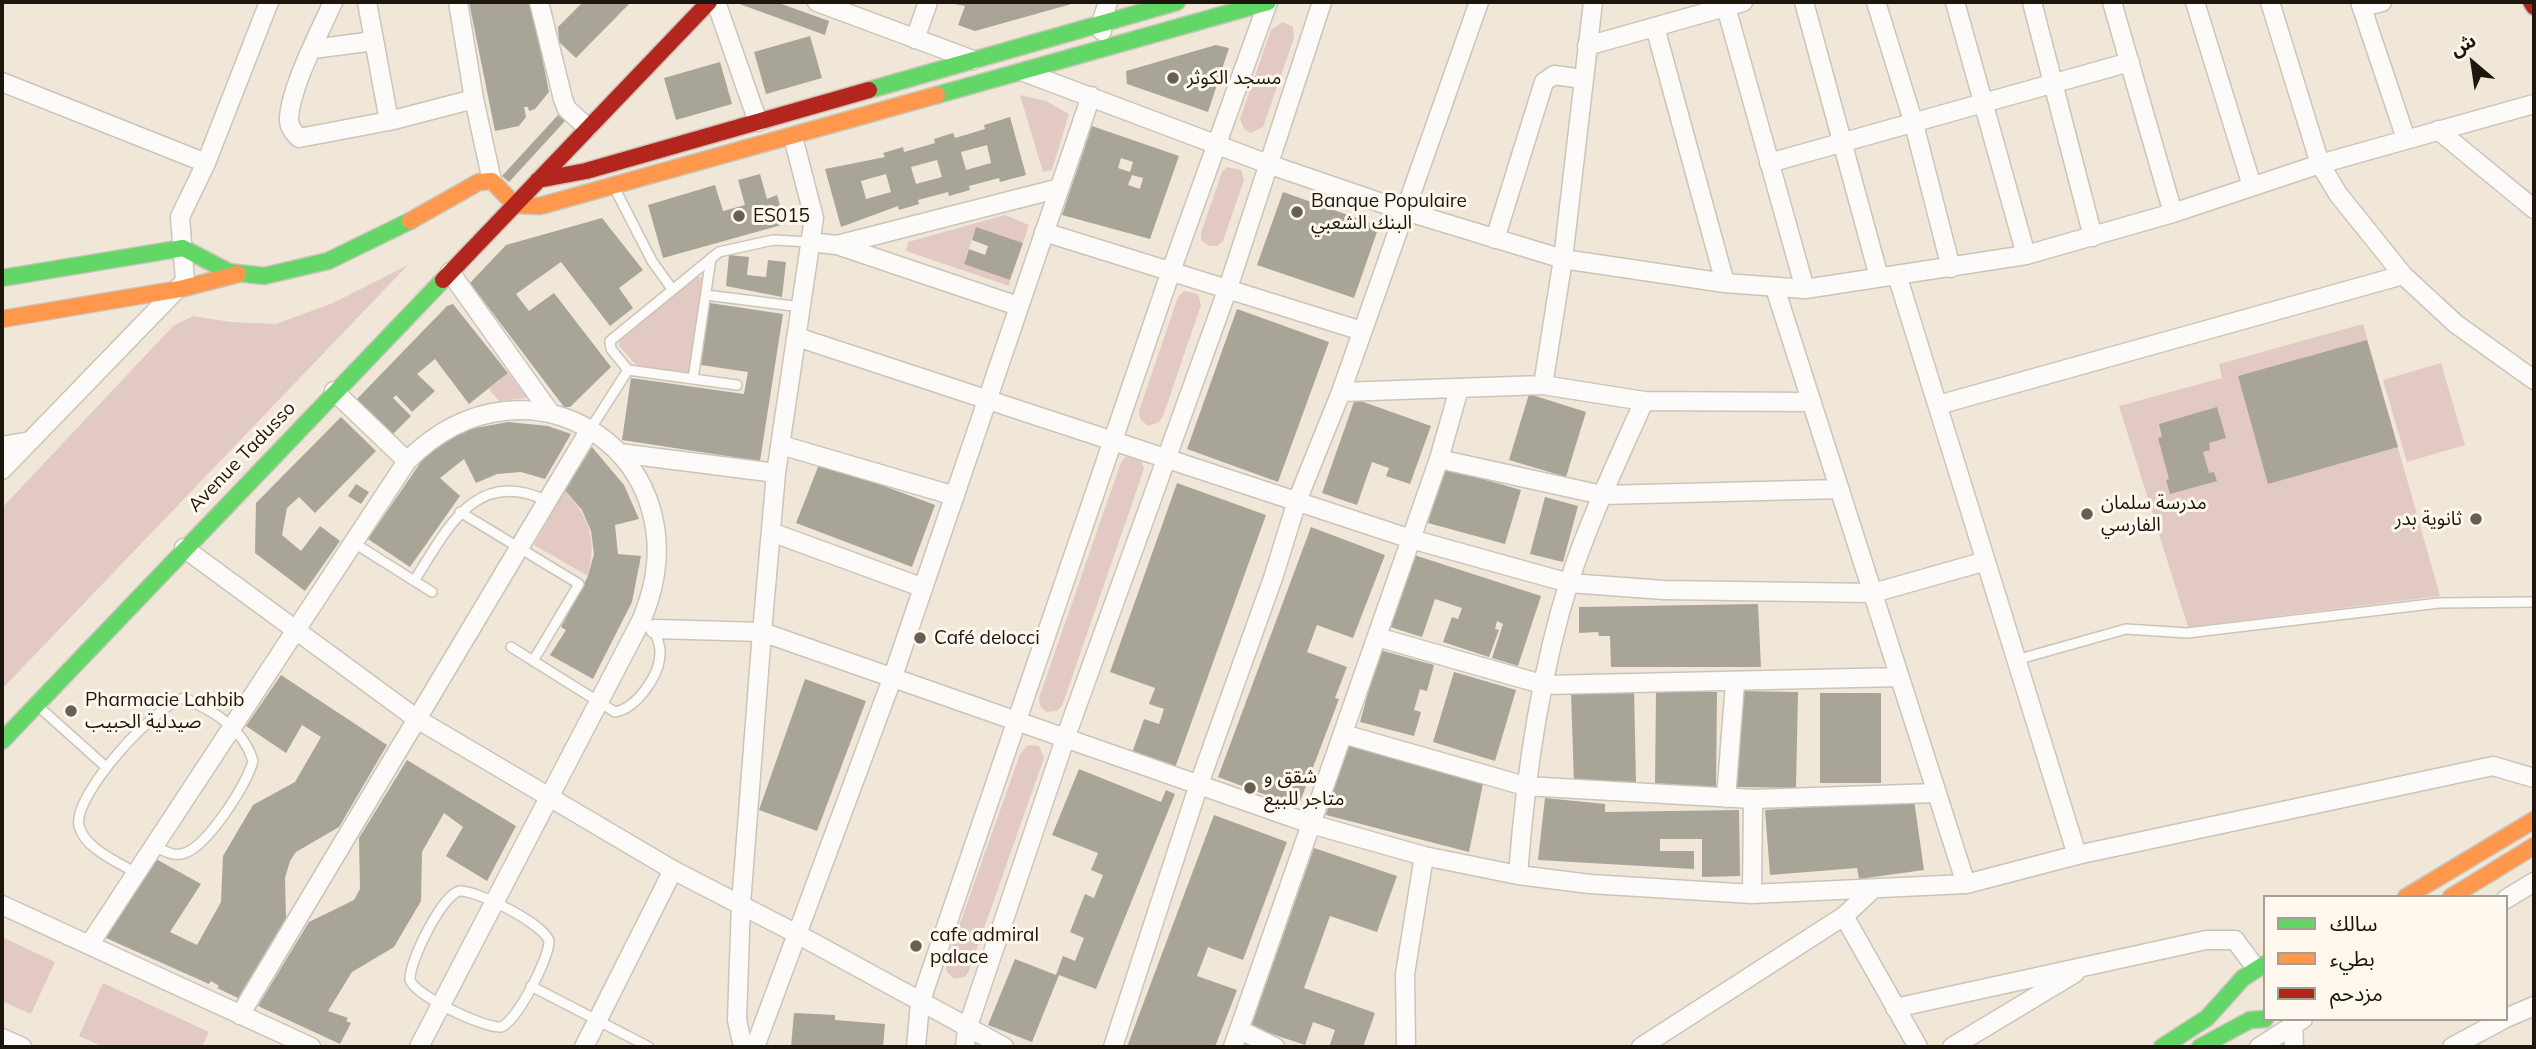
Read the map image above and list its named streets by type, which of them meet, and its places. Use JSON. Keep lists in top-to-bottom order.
{
  "streets": {
    "street": ["Avenue Tadusso"]
  },
  "places": [
    "مسجد الكوثر",
    "Banque Populaire البنك الشعبي",
    "ES015",
    "مدرسة سلمان الفارسي",
    "ثانوية بدر",
    "Café delocci",
    "Pharmacie Lahbib صيدلية الحبيب",
    "شقق و متاجر للبيع",
    "cafe admiral palace"
  ],
  "legend": ["سالك", "بطيء", "مزدحم"],
  "north": "top left"
}
